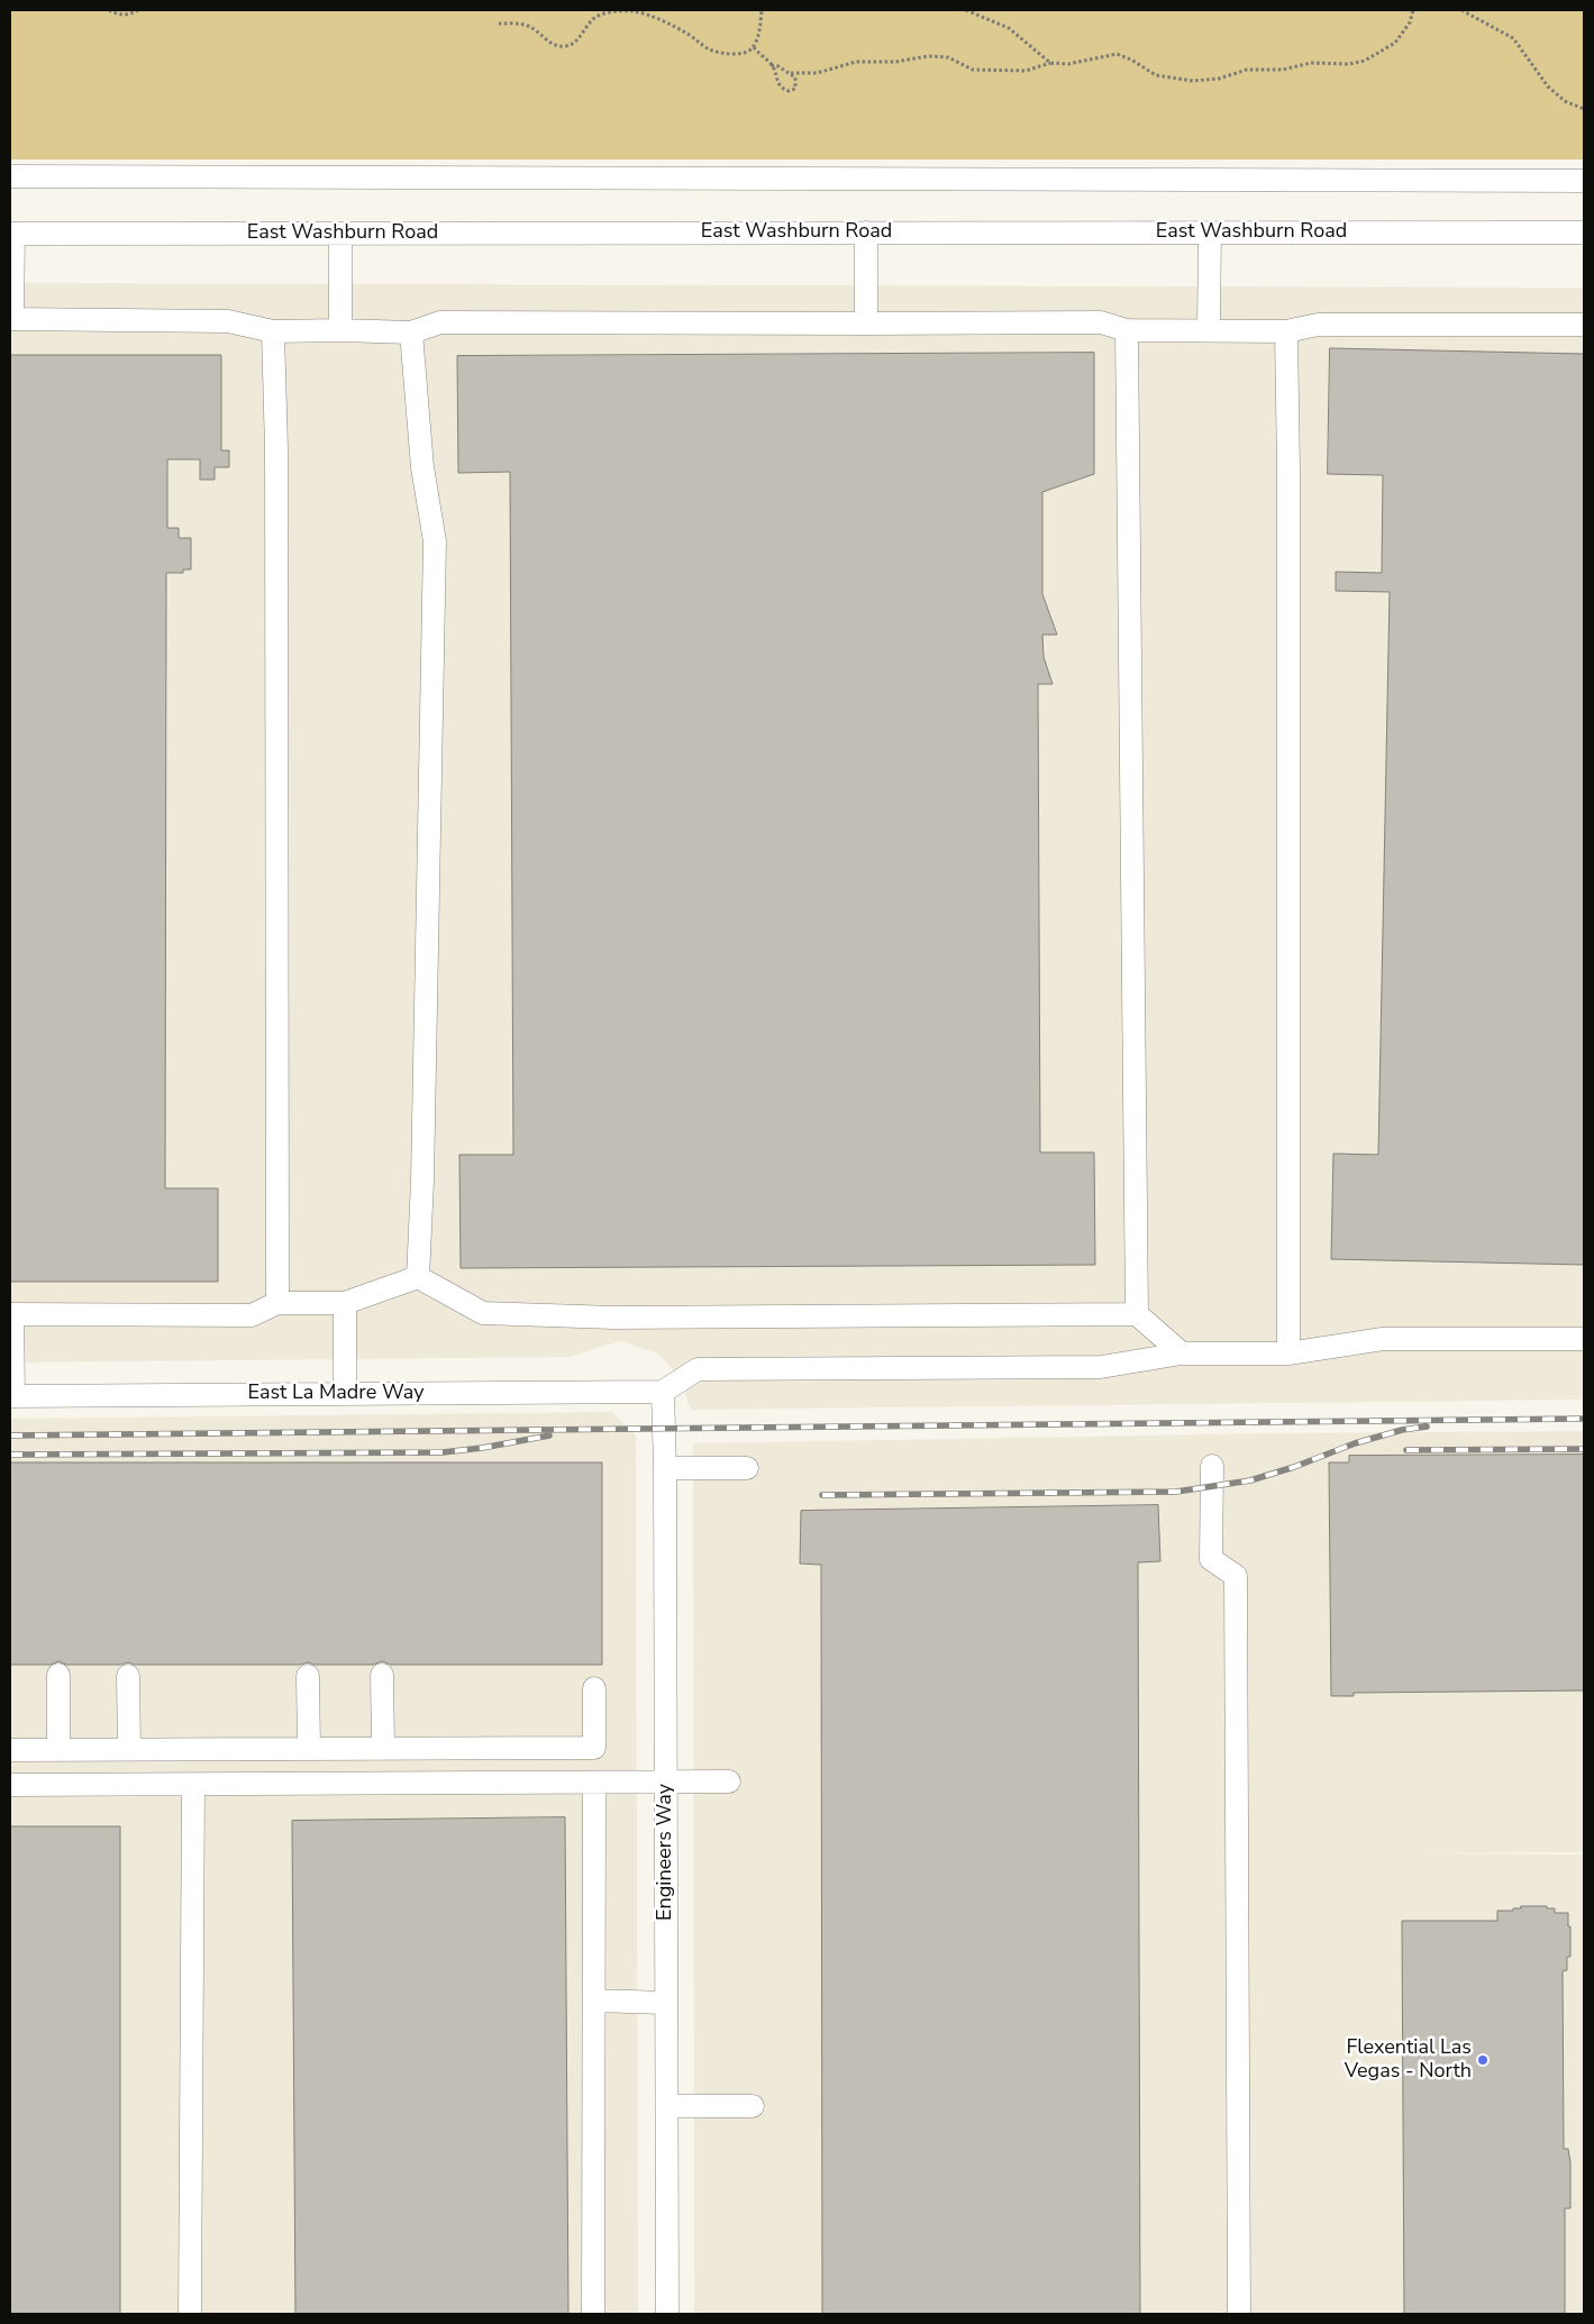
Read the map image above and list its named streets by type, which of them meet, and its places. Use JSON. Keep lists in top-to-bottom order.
{
  "streets": {
    "street": ["East Washburn Road", "East La Madre Way", "Engineers Way"]
  },
  "crossings": [
    ["East La Madre Way", "Engineers Way"]
  ],
  "places": ["Flexential Las Vegas - North"]
}
